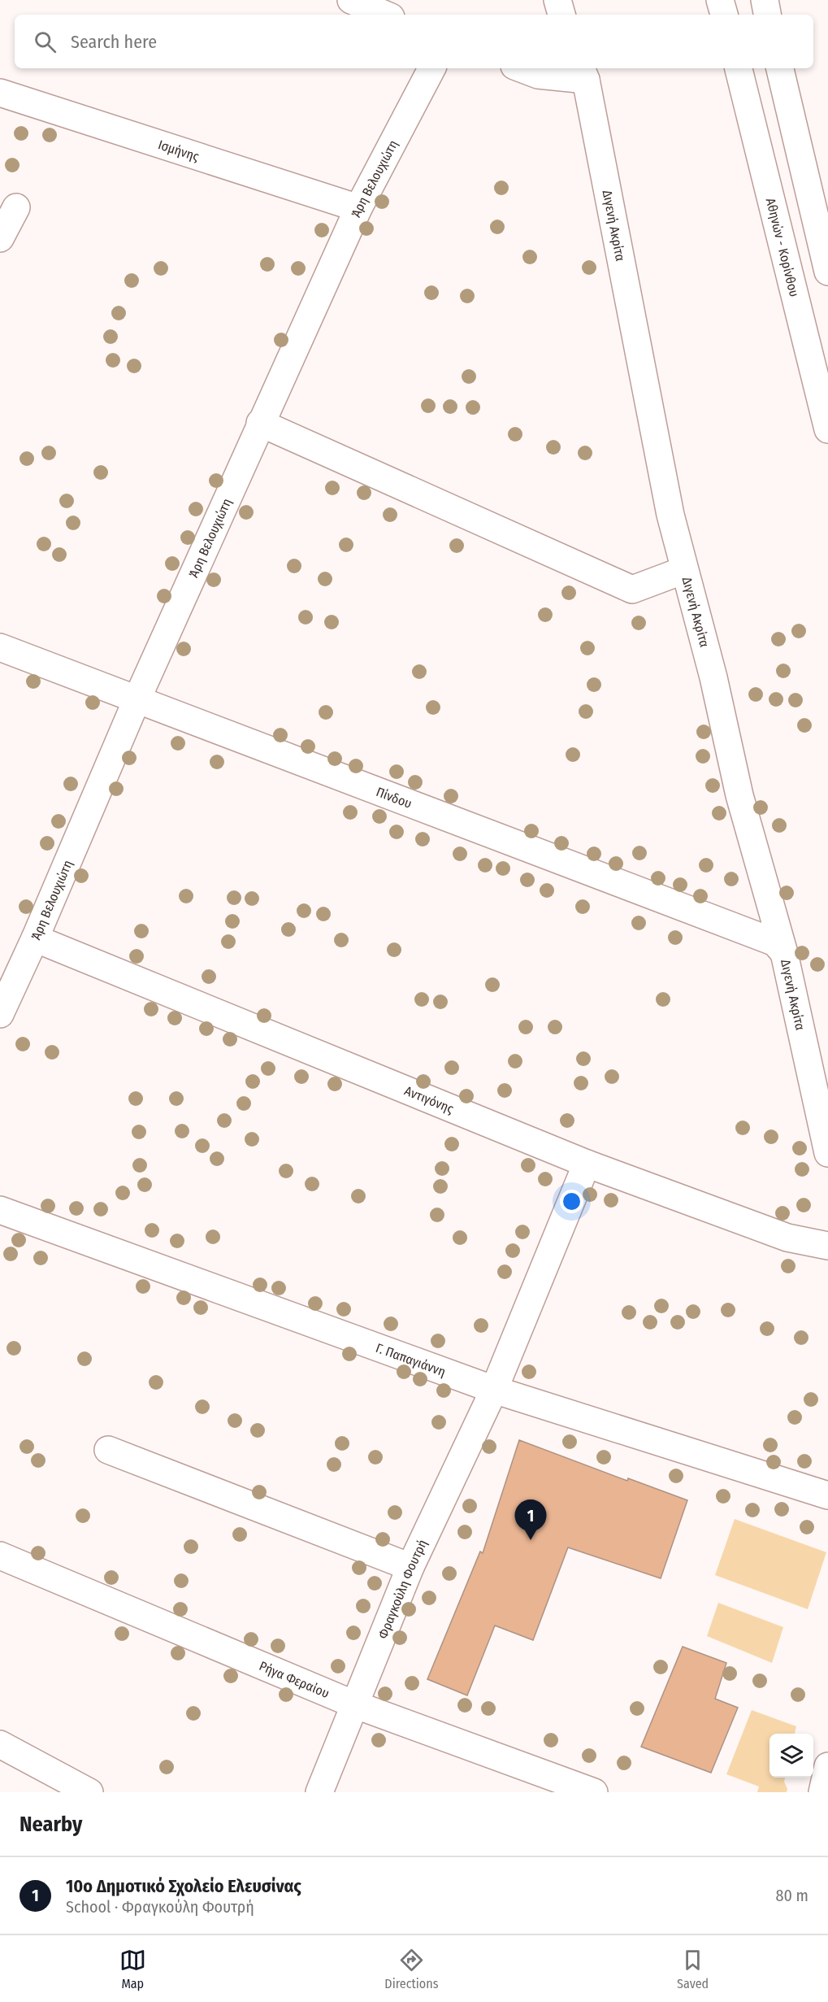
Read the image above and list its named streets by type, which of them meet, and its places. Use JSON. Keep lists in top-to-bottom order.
{
  "streets": {
    "main road": [
      "Ισμήνης",
      "Άρη Βελουχιώτη",
      "Διγενή Ακρίτα",
      "Αθηνών - Κορίνθου",
      "Πίνδου",
      "Αντιγόνης",
      "Γ. Παπαγιάννη",
      "Φραγκούλη Φουτρή",
      "Ρήγα Φεραίου"
    ]
  },
  "crossings": [
    ["Ισμήνης", "Άρη Βελουχιώτη"],
    ["Άρη Βελουχιώτη", "Πίνδου"],
    ["Άρη Βελουχιώτη", "Αντιγόνης"],
    ["Διγενή Ακρίτα", "Πίνδου"],
    ["Αντιγόνης", "Φραγκούλη Φουτρή"],
    ["Γ. Παπαγιάννη", "Φραγκούλη Φουτρή"],
    ["Φραγκούλη Φουτρή", "Ρήγα Φεραίου"]
  ],
  "page": {
    "search": "Search here",
    "pins": "1",
    "heading": "Nearby",
    "list": [
      {
        "mark": "1",
        "name": "10ο Δημοτικό Σχολείο Ελευσίνας",
        "note": "School · Φραγκούλη Φουτρή",
        "value": "80 m"
      }
    ],
    "nav": ["Map", "Directions", "Saved"]
  }
}
